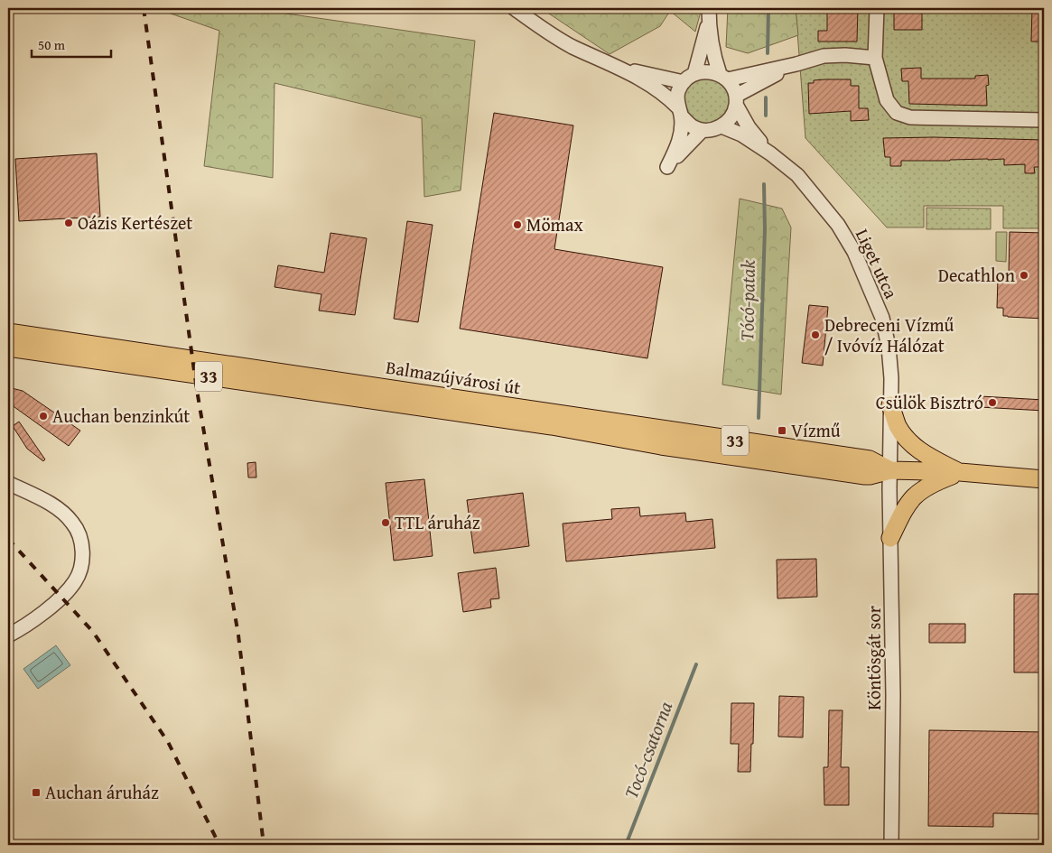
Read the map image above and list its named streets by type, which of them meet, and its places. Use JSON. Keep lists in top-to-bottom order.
{
  "streets": {
    "main road": ["33", "Balmazújvárosi út"],
    "street": ["Liget utca", "Köntösgát sor"]
  },
  "crossings": [
    ["Liget utca", "Balmazújvárosi út"],
    ["Liget utca", "Köntösgát sor"],
    ["Balmazújvárosi út", "Köntösgát sor"]
  ],
  "water": ["Tócó-patak", "Tocó-csatorna"],
  "places": {
    "other": [
      "Oázis Kertészet",
      "Mömax",
      "Decathlon",
      "Debreceni Vízmű / Ivóvíz Hálózat",
      "Csülök Bisztró",
      "Auchan benzinkút",
      "TTL áruház"
    ],
    "transit": ["Vízmű", "Auchan áruház"]
  },
  "scale_bar": "50 m"
}
